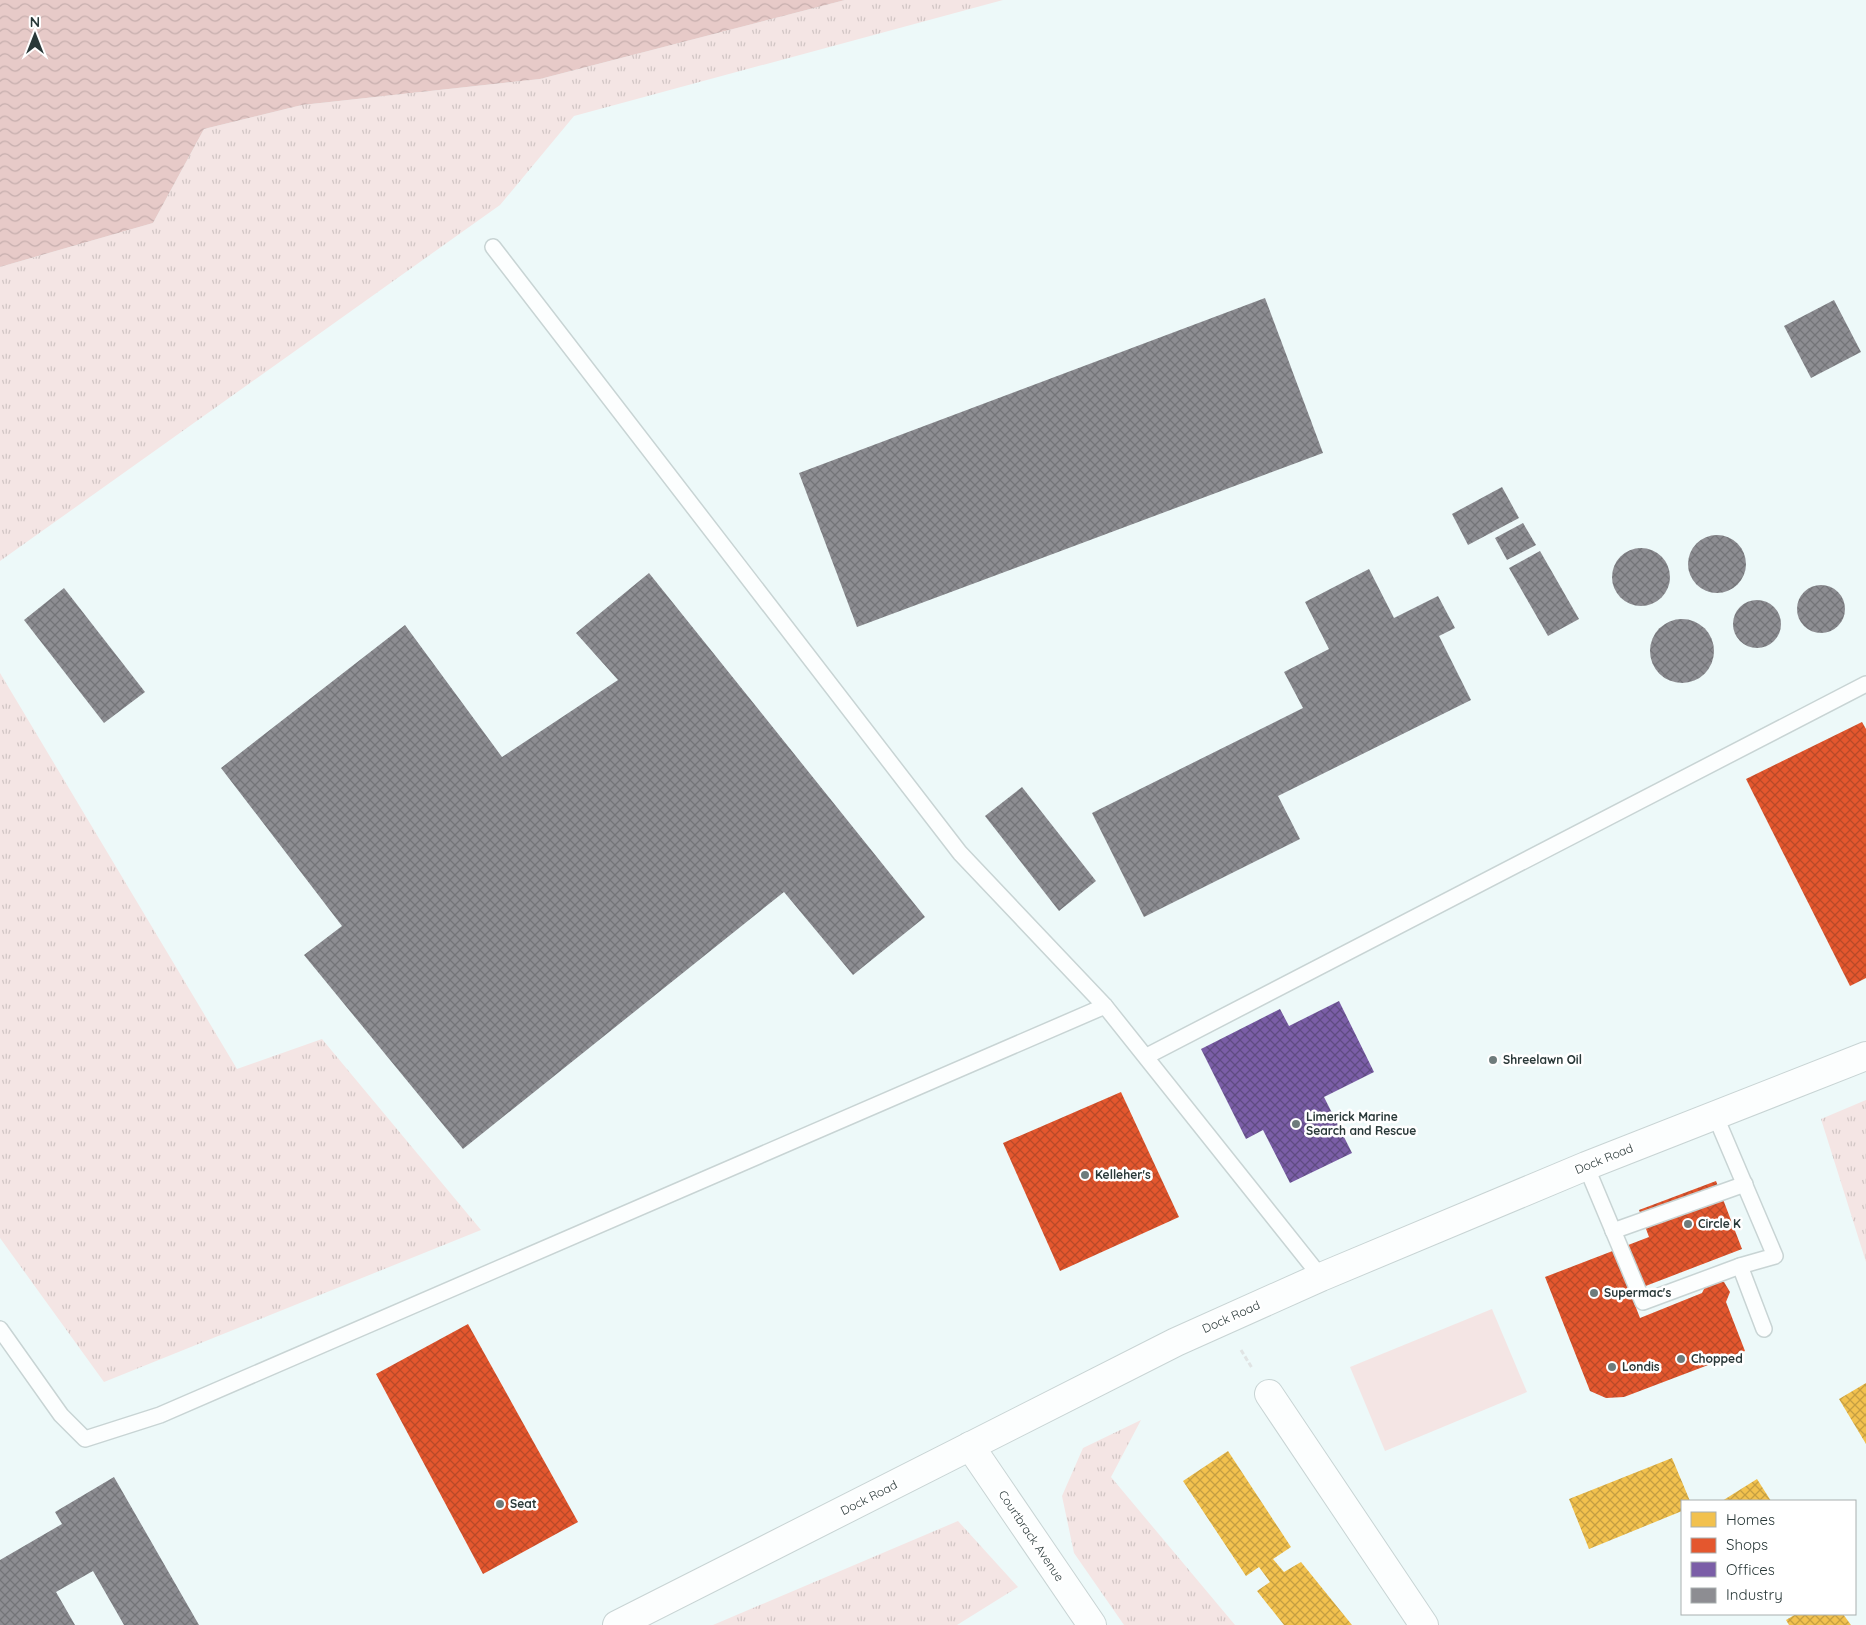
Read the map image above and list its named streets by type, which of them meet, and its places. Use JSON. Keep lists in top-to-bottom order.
{
  "streets": {
    "main road": ["Dock Road", "Courtbrack Avenue"]
  },
  "crossings": [
    ["Dock Road", "Courtbrack Avenue"]
  ],
  "places": [
    "Shreelawn Oil",
    "Limerick Marine Search and Rescue",
    "Kelleher's",
    "Circle K",
    "Supermac's",
    "Chopped",
    "Londis",
    "Seat"
  ],
  "legend": [
    "Homes",
    "Shops",
    "Offices",
    "Industry"
  ],
  "north": "top"
}
